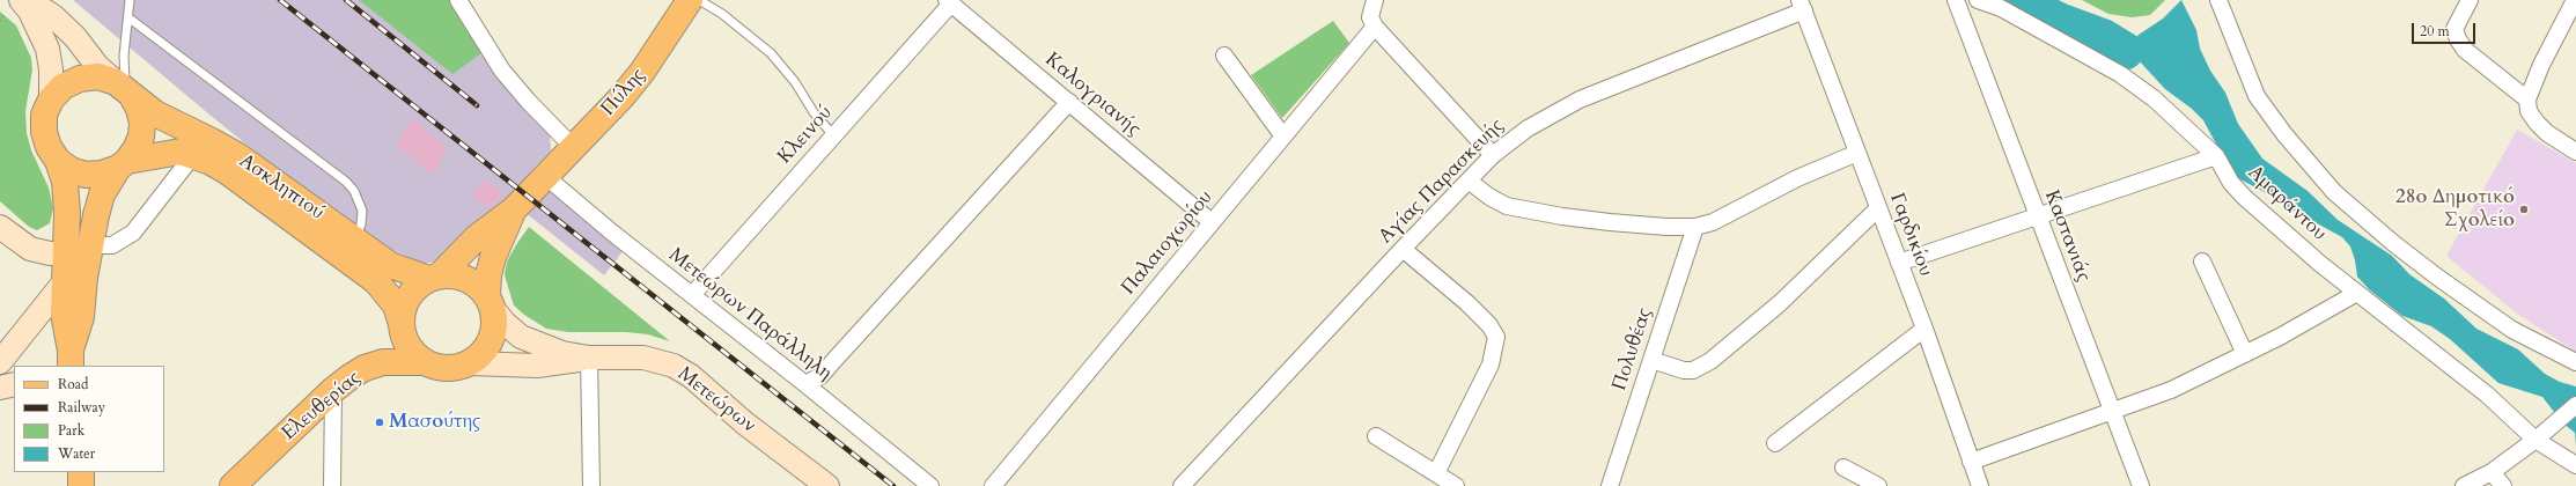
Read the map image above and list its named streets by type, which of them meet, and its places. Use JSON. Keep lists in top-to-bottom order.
{
  "streets": {
    "main road": [
      "Πύλης",
      "Ασκληπιού",
      "Μετεώρων",
      "Ελευθερίας"
    ],
    "street": [
      "Καλογριανής",
      "Κλεινού",
      "Αγίας Παρασκευής",
      "Αμαράντου",
      "Γαρδικίου",
      "Καστανιάς",
      "Παλαιοχωρίου",
      "Μετεώρων Παράλληλη",
      "Πολυθέας"
    ]
  },
  "crossings": [
    ["Πύλης", "Μετεώρων Παράλληλη"],
    ["Καλογριανής", "Κλεινού"],
    ["Καλογριανής", "Παλαιοχωρίου"],
    ["Κλεινού", "Μετεώρων Παράλληλη"],
    ["Αγίας Παρασκευής", "Γαρδικίου"],
    ["Ασκληπιού", "Μετεώρων"],
    ["Ασκληπιού", "Ελευθερίας"],
    ["Μετεώρων", "Ελευθερίας"]
  ],
  "places": ["28ο Δημοτικό Σχολείο", "Μασούτης"],
  "legend": [
    "Road",
    "Railway",
    "Park",
    "Water"
  ],
  "scale_bar": "20 m"
}
